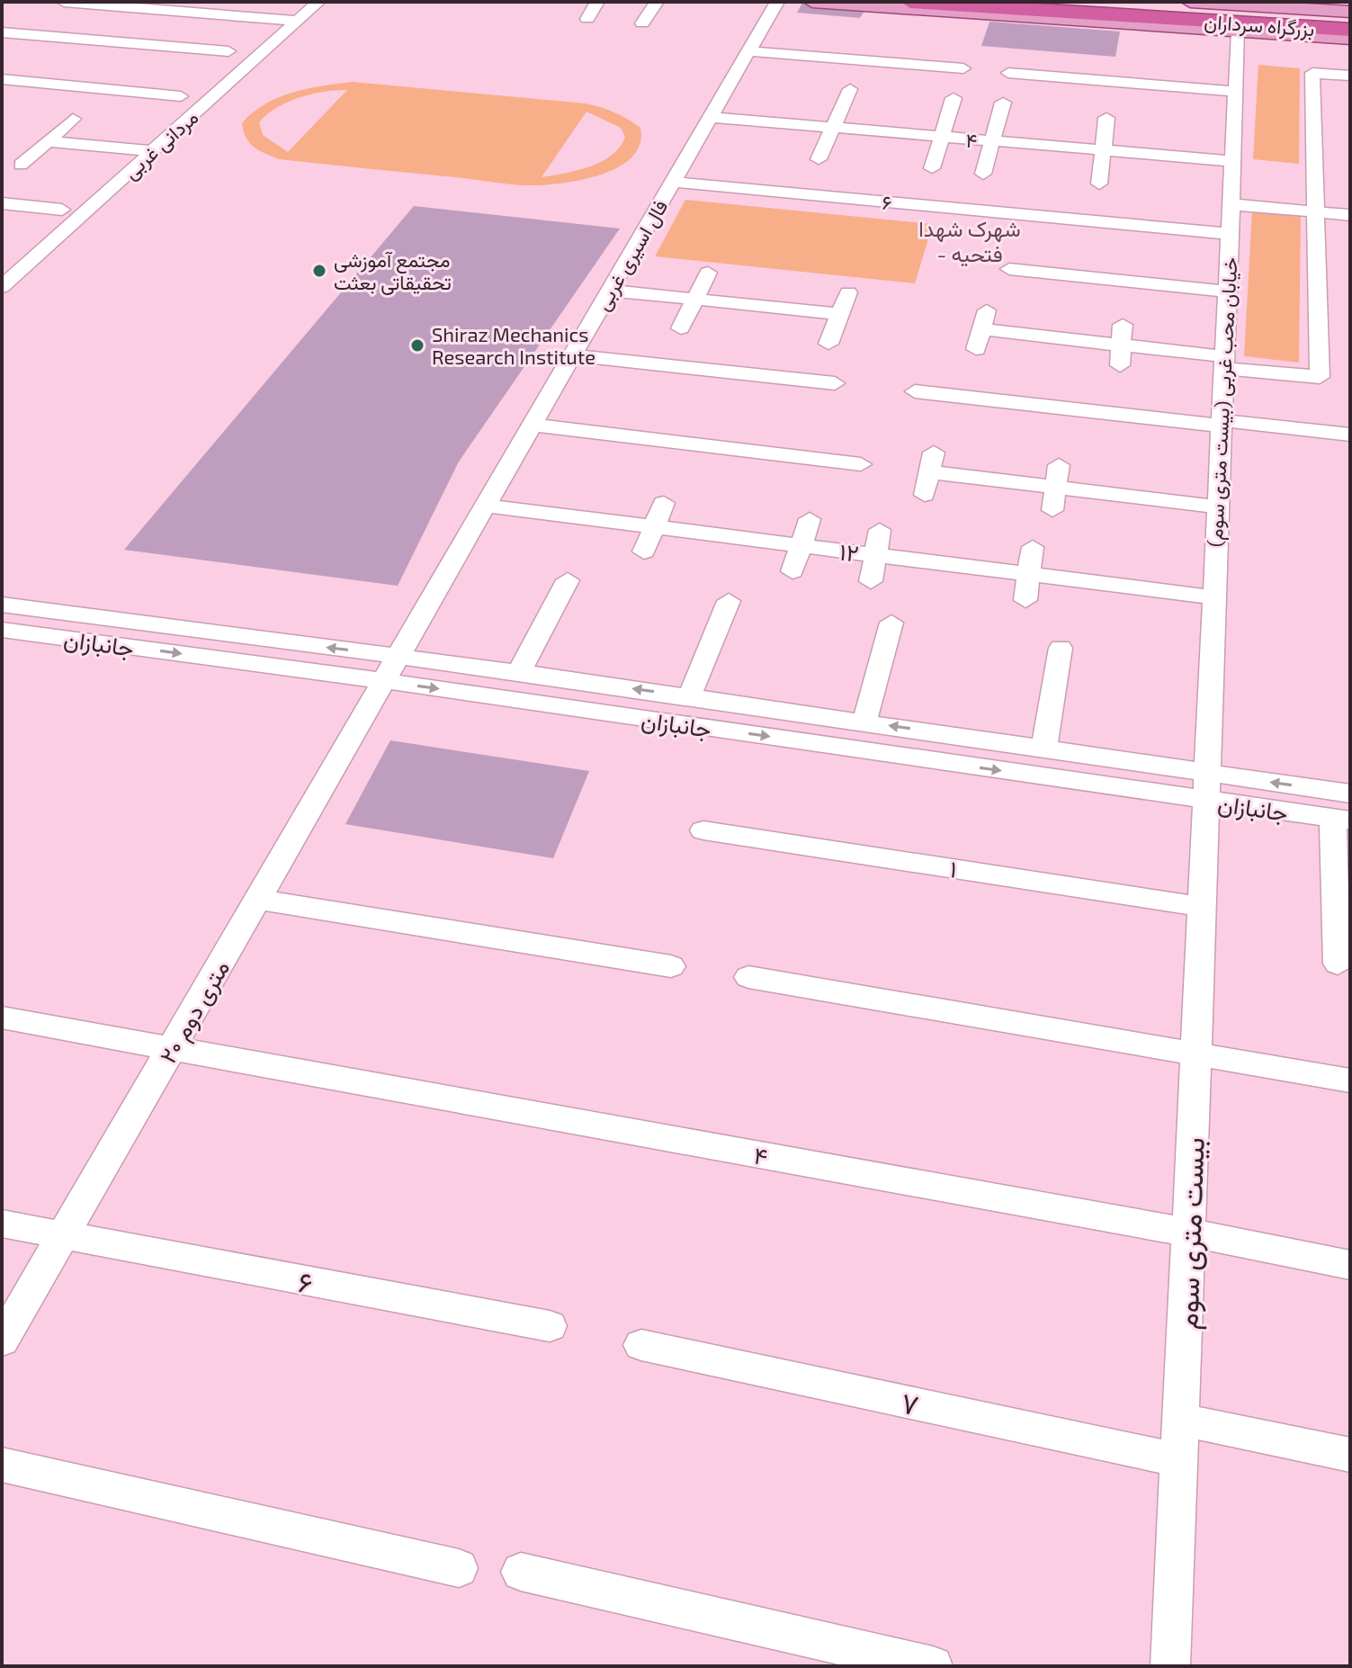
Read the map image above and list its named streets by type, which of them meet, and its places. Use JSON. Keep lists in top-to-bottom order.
{
  "streets": {
    "highway": ["بزرگراه سرداران"],
    "street": [
      "۴",
      "مردانی غربی",
      "۶",
      "فال اسیری غربی",
      "خیابان محب غربی (بیست متری سوم)",
      "۱۲",
      "جانبازان",
      "۱",
      "۲۰ متری دوم",
      "بیست متری سوم",
      "۷"
    ]
  },
  "crossings": [
    ["۴", "فال اسیری غربی"],
    ["۴", "خیابان محب غربی (بیست متری سوم)"],
    ["۴", "۲۰ متری دوم"],
    ["۴", "بیست متری سوم"],
    ["۶", "فال اسیری غربی"],
    ["۶", "خیابان محب غربی (بیست متری سوم)"],
    ["۶", "۲۰ متری دوم"],
    ["فال اسیری غربی", "۱۲"],
    ["فال اسیری غربی", "جانبازان"],
    ["فال اسیری غربی", "۲۰ متری دوم"],
    ["خیابان محب غربی (بیست متری سوم)", "۱۲"],
    ["خیابان محب غربی (بیست متری سوم)", "جانبازان"],
    ["خیابان محب غربی (بیست متری سوم)", "بیست متری سوم"],
    ["جانبازان", "۲۰ متری دوم"],
    ["جانبازان", "بیست متری سوم"],
    ["۱", "بیست متری سوم"],
    ["بیست متری سوم", "۷"]
  ],
  "districts": ["شهرک شهدا - فتحیه"],
  "places": ["مجتمع آموزشی تحقیقاتی بعثت", "Shiraz Mechanics Research Institute"]
}
